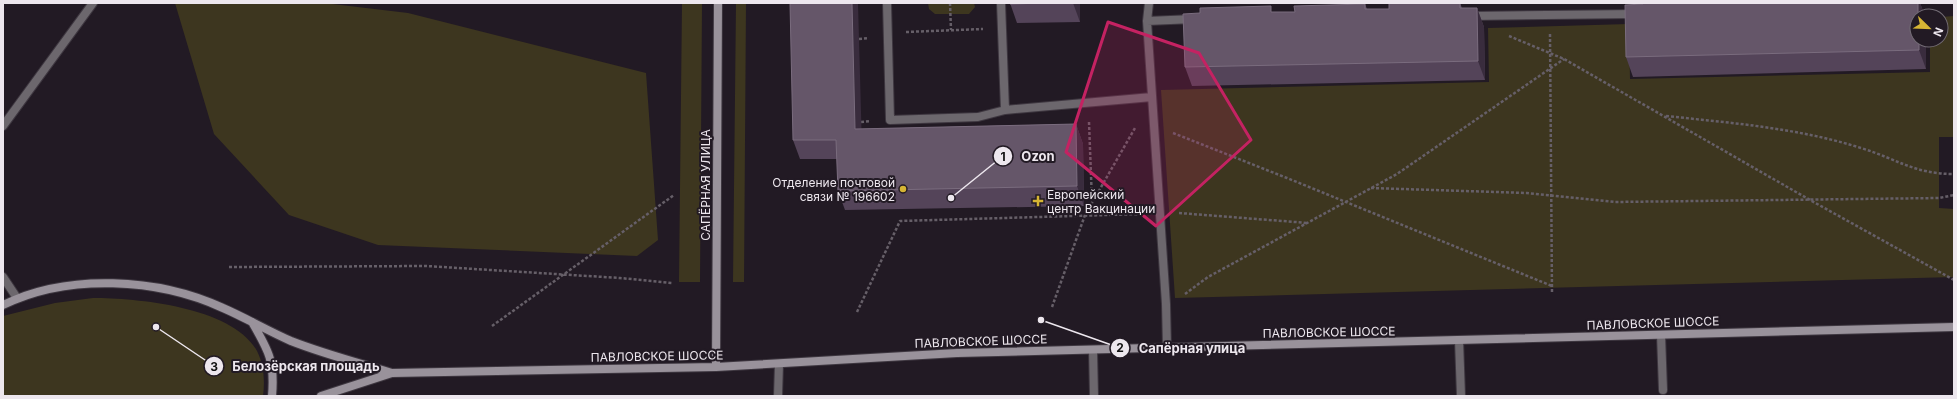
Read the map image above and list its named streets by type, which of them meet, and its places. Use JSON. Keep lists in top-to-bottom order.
{
  "streets": {
    "main road": ["САПЁРНАЯ УЛИЦА", "ПАВЛОВСКОЕ ШОССЕ"]
  },
  "crossings": [
    ["САПЁРНАЯ УЛИЦА", "ПАВЛОВСКОЕ ШОССЕ"]
  ],
  "places": {
    "other": [
      "Отделение почтовой связи № 196602",
      "Ozon",
      "Сапёрная улица",
      "Белозёрская площадь"
    ],
    "health": ["Европейский центр Вакцинации"]
  },
  "north": "bottom right"
}
